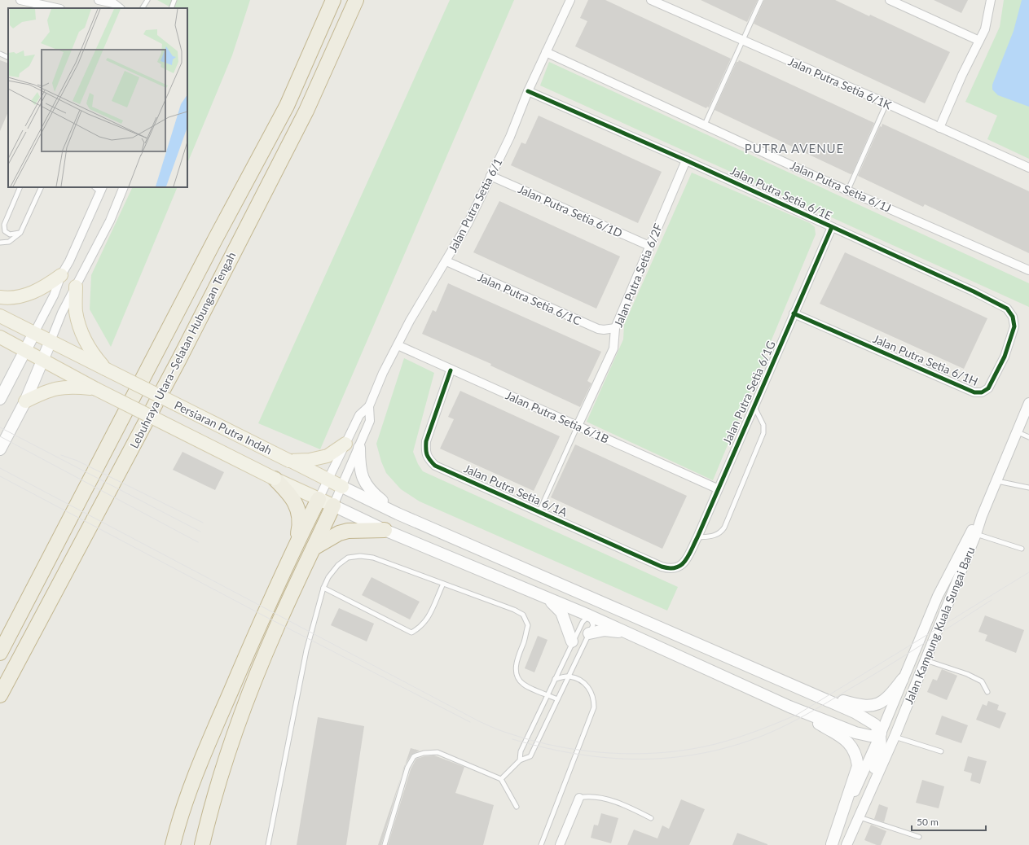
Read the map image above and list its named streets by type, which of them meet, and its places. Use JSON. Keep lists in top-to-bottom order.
{
  "streets": {
    "highway": ["Lebuhraya Utara–Selatan Hubungan Tengah"],
    "main road": ["Persiaran Putra Indah"],
    "street": [
      "Jalan Putra Setia 6/1K",
      "Jalan Putra Setia 6/1J",
      "Jalan Putra Setia 6/1E",
      "Jalan Putra Setia 6/1",
      "Jalan Putra Setia 6/1D",
      "Jalan Putra Setia 6/2F",
      "Jalan Putra Setia 6/1C",
      "Jalan Putra Setia 6/1H",
      "Jalan Putra Setia 6/1G",
      "Jalan Putra Setia 6/1B",
      "Jalan Putra Setia 6/1A",
      "Jalan Kampung Kuala Sungai Baru"
    ]
  },
  "crossings": [
    ["Jalan Putra Setia 6/1J", "Jalan Putra Setia 6/1"],
    ["Jalan Putra Setia 6/1E", "Jalan Putra Setia 6/1"],
    ["Jalan Putra Setia 6/1E", "Jalan Putra Setia 6/2F"],
    ["Jalan Putra Setia 6/1E", "Jalan Putra Setia 6/1H"],
    ["Jalan Putra Setia 6/1E", "Jalan Putra Setia 6/1G"],
    ["Jalan Putra Setia 6/1", "Jalan Putra Setia 6/1D"],
    ["Jalan Putra Setia 6/1", "Jalan Putra Setia 6/1C"],
    ["Jalan Putra Setia 6/1", "Jalan Putra Setia 6/1B"],
    ["Jalan Putra Setia 6/1D", "Jalan Putra Setia 6/2F"],
    ["Jalan Putra Setia 6/2F", "Jalan Putra Setia 6/1C"],
    ["Jalan Putra Setia 6/2F", "Jalan Putra Setia 6/1B"],
    ["Jalan Putra Setia 6/1H", "Jalan Putra Setia 6/1G"],
    ["Jalan Putra Setia 6/1G", "Jalan Putra Setia 6/1B"],
    ["Jalan Putra Setia 6/1G", "Jalan Putra Setia 6/1A"],
    ["Jalan Putra Setia 6/1B", "Jalan Putra Setia 6/1A"]
  ],
  "districts": ["PUTRA AVENUE"],
  "scale_bar": "50 m"
}
